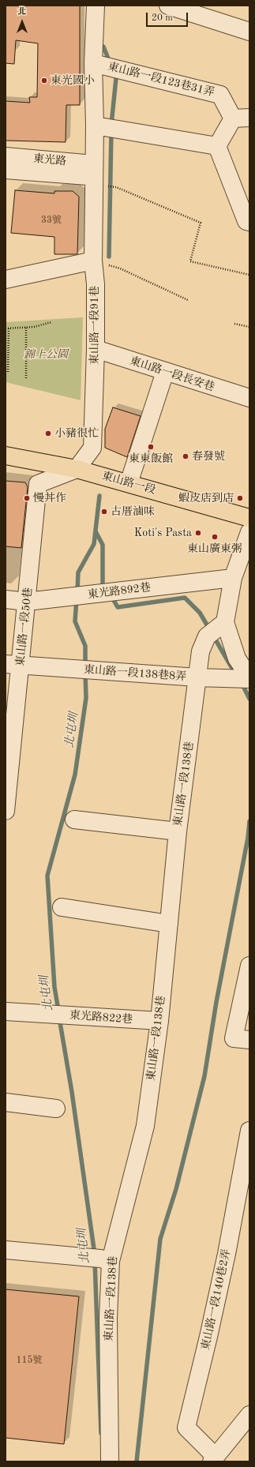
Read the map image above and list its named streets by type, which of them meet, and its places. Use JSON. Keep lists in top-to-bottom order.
{
  "streets": {
    "main road": ["東山路一段"],
    "street": [
      "東山路一段123巷31弄",
      "東光路",
      "東山路一段91巷",
      "東山路一段長安巷",
      "東光路892巷",
      "東山路一段50巷",
      "東山路一段138巷8弄",
      "東山路一段138巷",
      "東光路822巷",
      "東山路一段140巷2弄"
    ]
  },
  "crossings": [
    ["東山路一段123巷31弄", "東山路一段91巷"],
    ["東光路", "東山路一段91巷"],
    ["東山路一段91巷", "東山路一段長安巷"],
    ["東山路一段91巷", "東山路一段"],
    ["東山路一段91巷", "東山路一段50巷"],
    ["東山路一段", "東山路一段50巷"],
    ["東光路892巷", "東山路一段50巷"],
    ["東山路一段50巷", "東山路一段138巷8弄"],
    ["東山路一段138巷8弄", "東山路一段138巷"],
    ["東山路一段138巷", "東光路822巷"]
  ],
  "water": ["北屯圳"],
  "parks": ["錦上公園"],
  "places": [
    "東光國小",
    "小豬很忙",
    "東東飯館",
    "春發號",
    "慢丼作",
    "蝦皮店到店",
    "古厝滷味",
    "Koti's Pasta",
    "東山廣東粥"
  ],
  "house_numbers": ["33號", "115號"],
  "scale_bar": "20 m",
  "north": "top"
}
